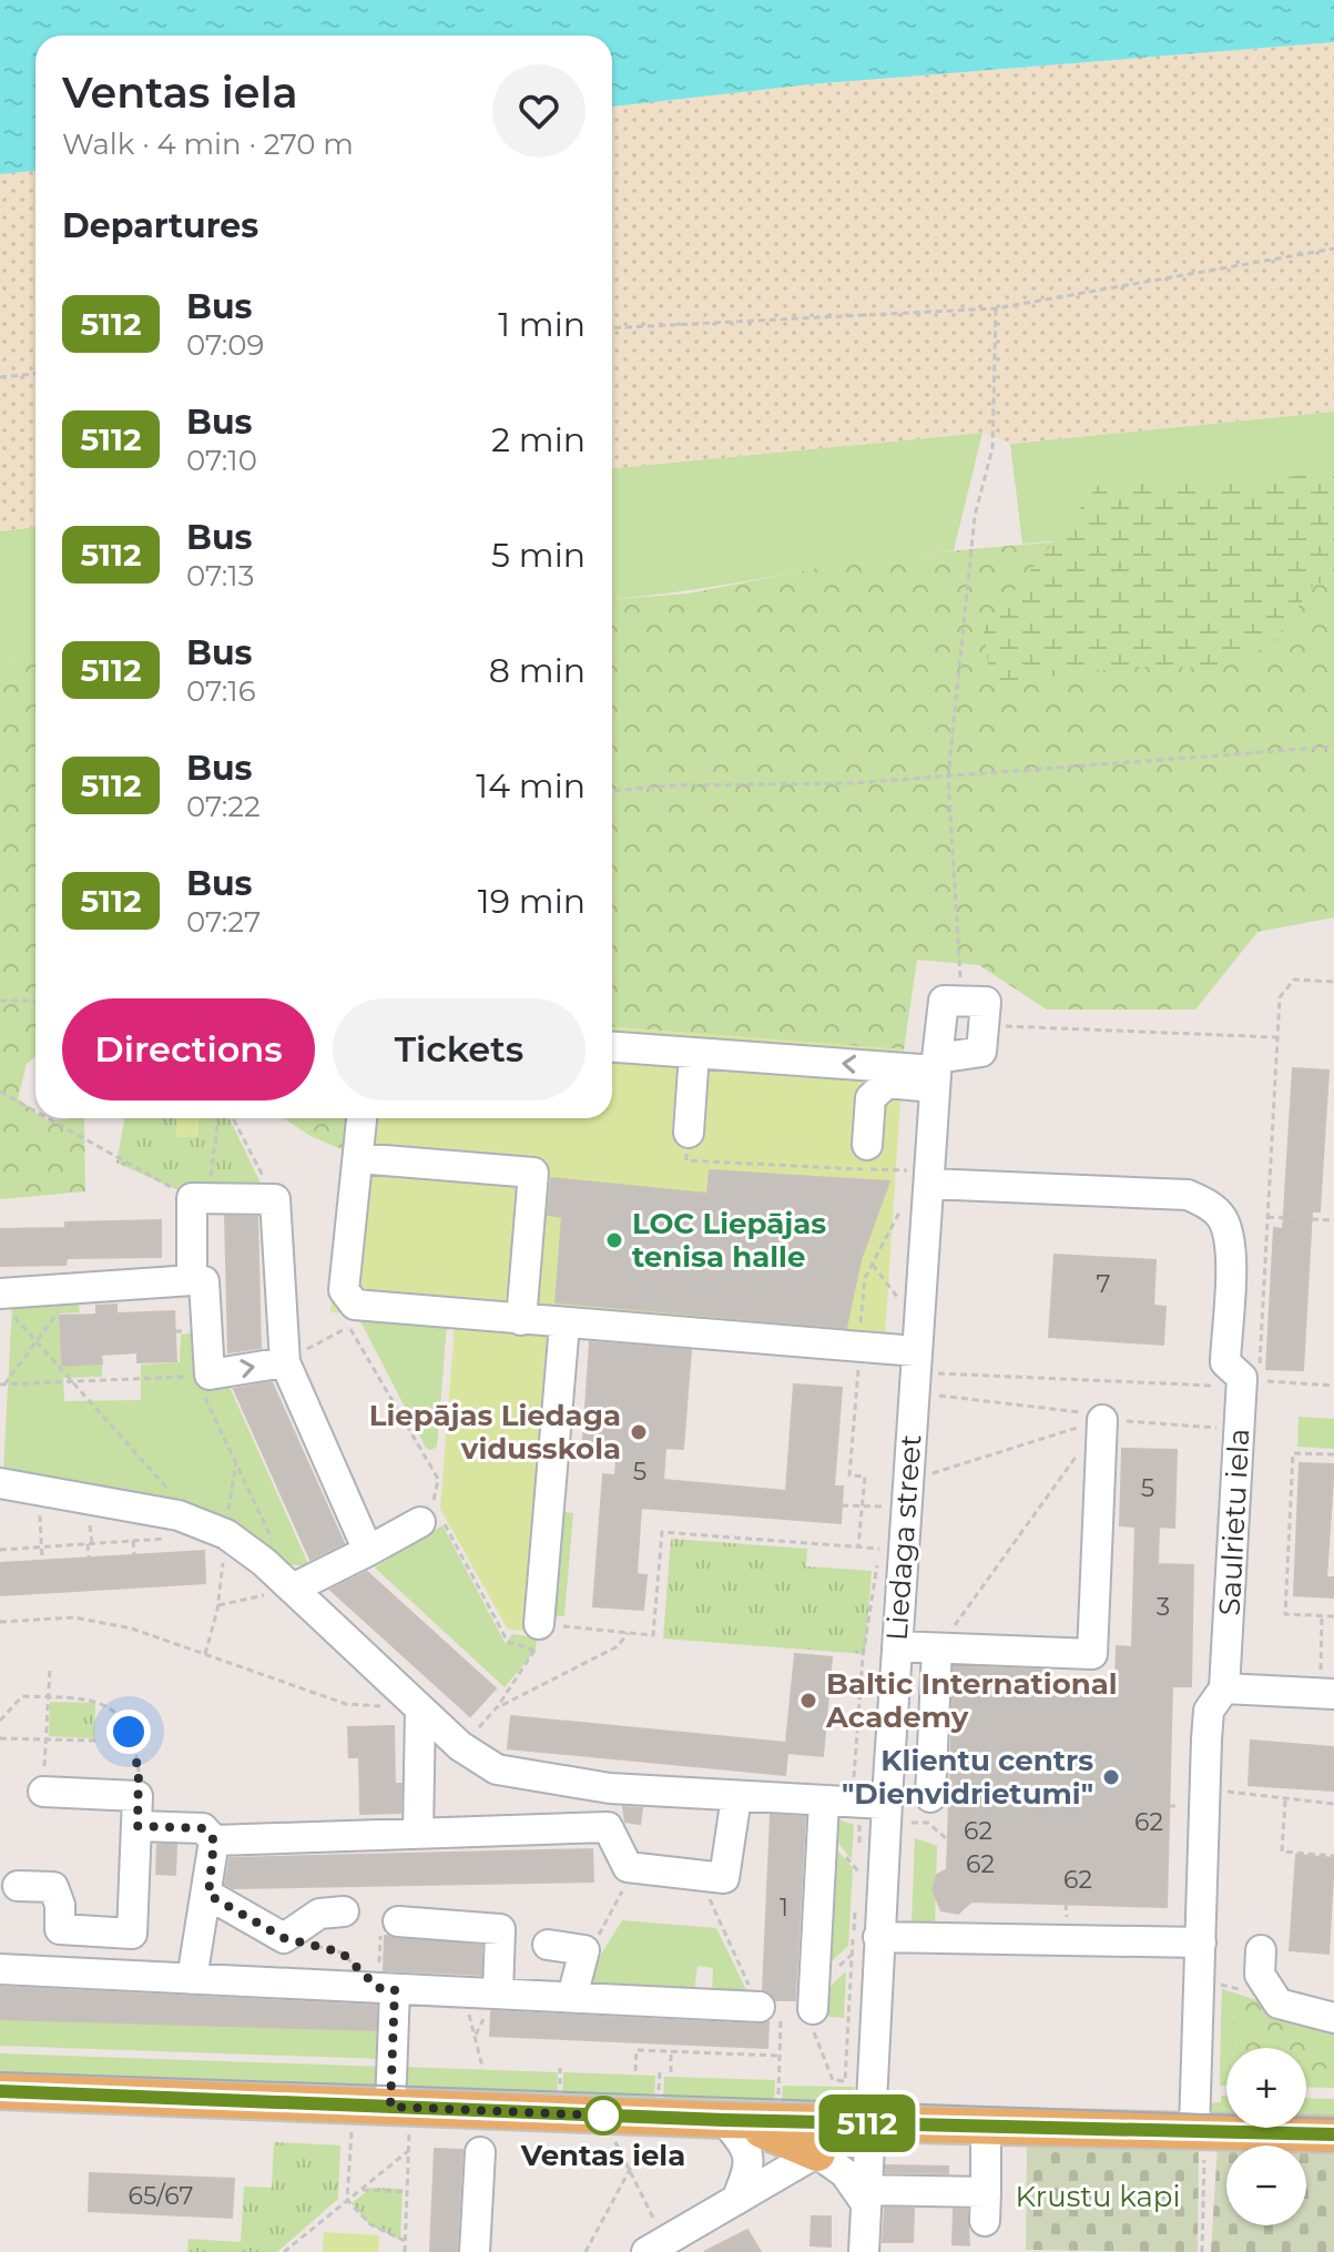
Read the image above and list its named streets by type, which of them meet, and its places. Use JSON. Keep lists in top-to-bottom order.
{
  "streets": {
    "street": ["Saulrietu iela", "Liedaga street"]
  },
  "crossings": [
    ["Saulrietu iela", "Liedaga street"]
  ],
  "parks": ["Krustu kapi"],
  "places": [
    "LOC Liepājas tenisa halle",
    "Liepājas Liedaga vidusskola",
    "Baltic International Academy",
    "Klientu centrs \"Dienvidrietumi\"",
    "Ventas iela"
  ],
  "lines": ["bus line 5112"],
  "house_numbers": [
    "7",
    "5",
    "5",
    "3",
    "62",
    "62",
    "62",
    "62",
    "1",
    "65/67"
  ],
  "page": {
    "on_map": "5112",
    "heading": [
      ["Ventas iela", "Walk · 4 min · 270 m"],
      "Departures"
    ],
    "list": [
      {
        "mark": "5112",
        "name": "Bus",
        "note": "07:09",
        "value": "1 min"
      },
      {
        "mark": "5112",
        "name": "Bus",
        "note": "07:10",
        "value": "2 min"
      },
      {
        "mark": "5112",
        "name": "Bus",
        "note": "07:13",
        "value": "5 min"
      },
      {
        "mark": "5112",
        "name": "Bus",
        "note": "07:16",
        "value": "8 min"
      },
      {
        "mark": "5112",
        "name": "Bus",
        "note": "07:22",
        "value": "14 min"
      },
      {
        "mark": "5112",
        "name": "Bus",
        "note": "07:27",
        "value": "19 min"
      }
    ],
    "buttons": ["Directions", "Tickets"],
    "map_buttons": ["+", "−"]
  }
}
